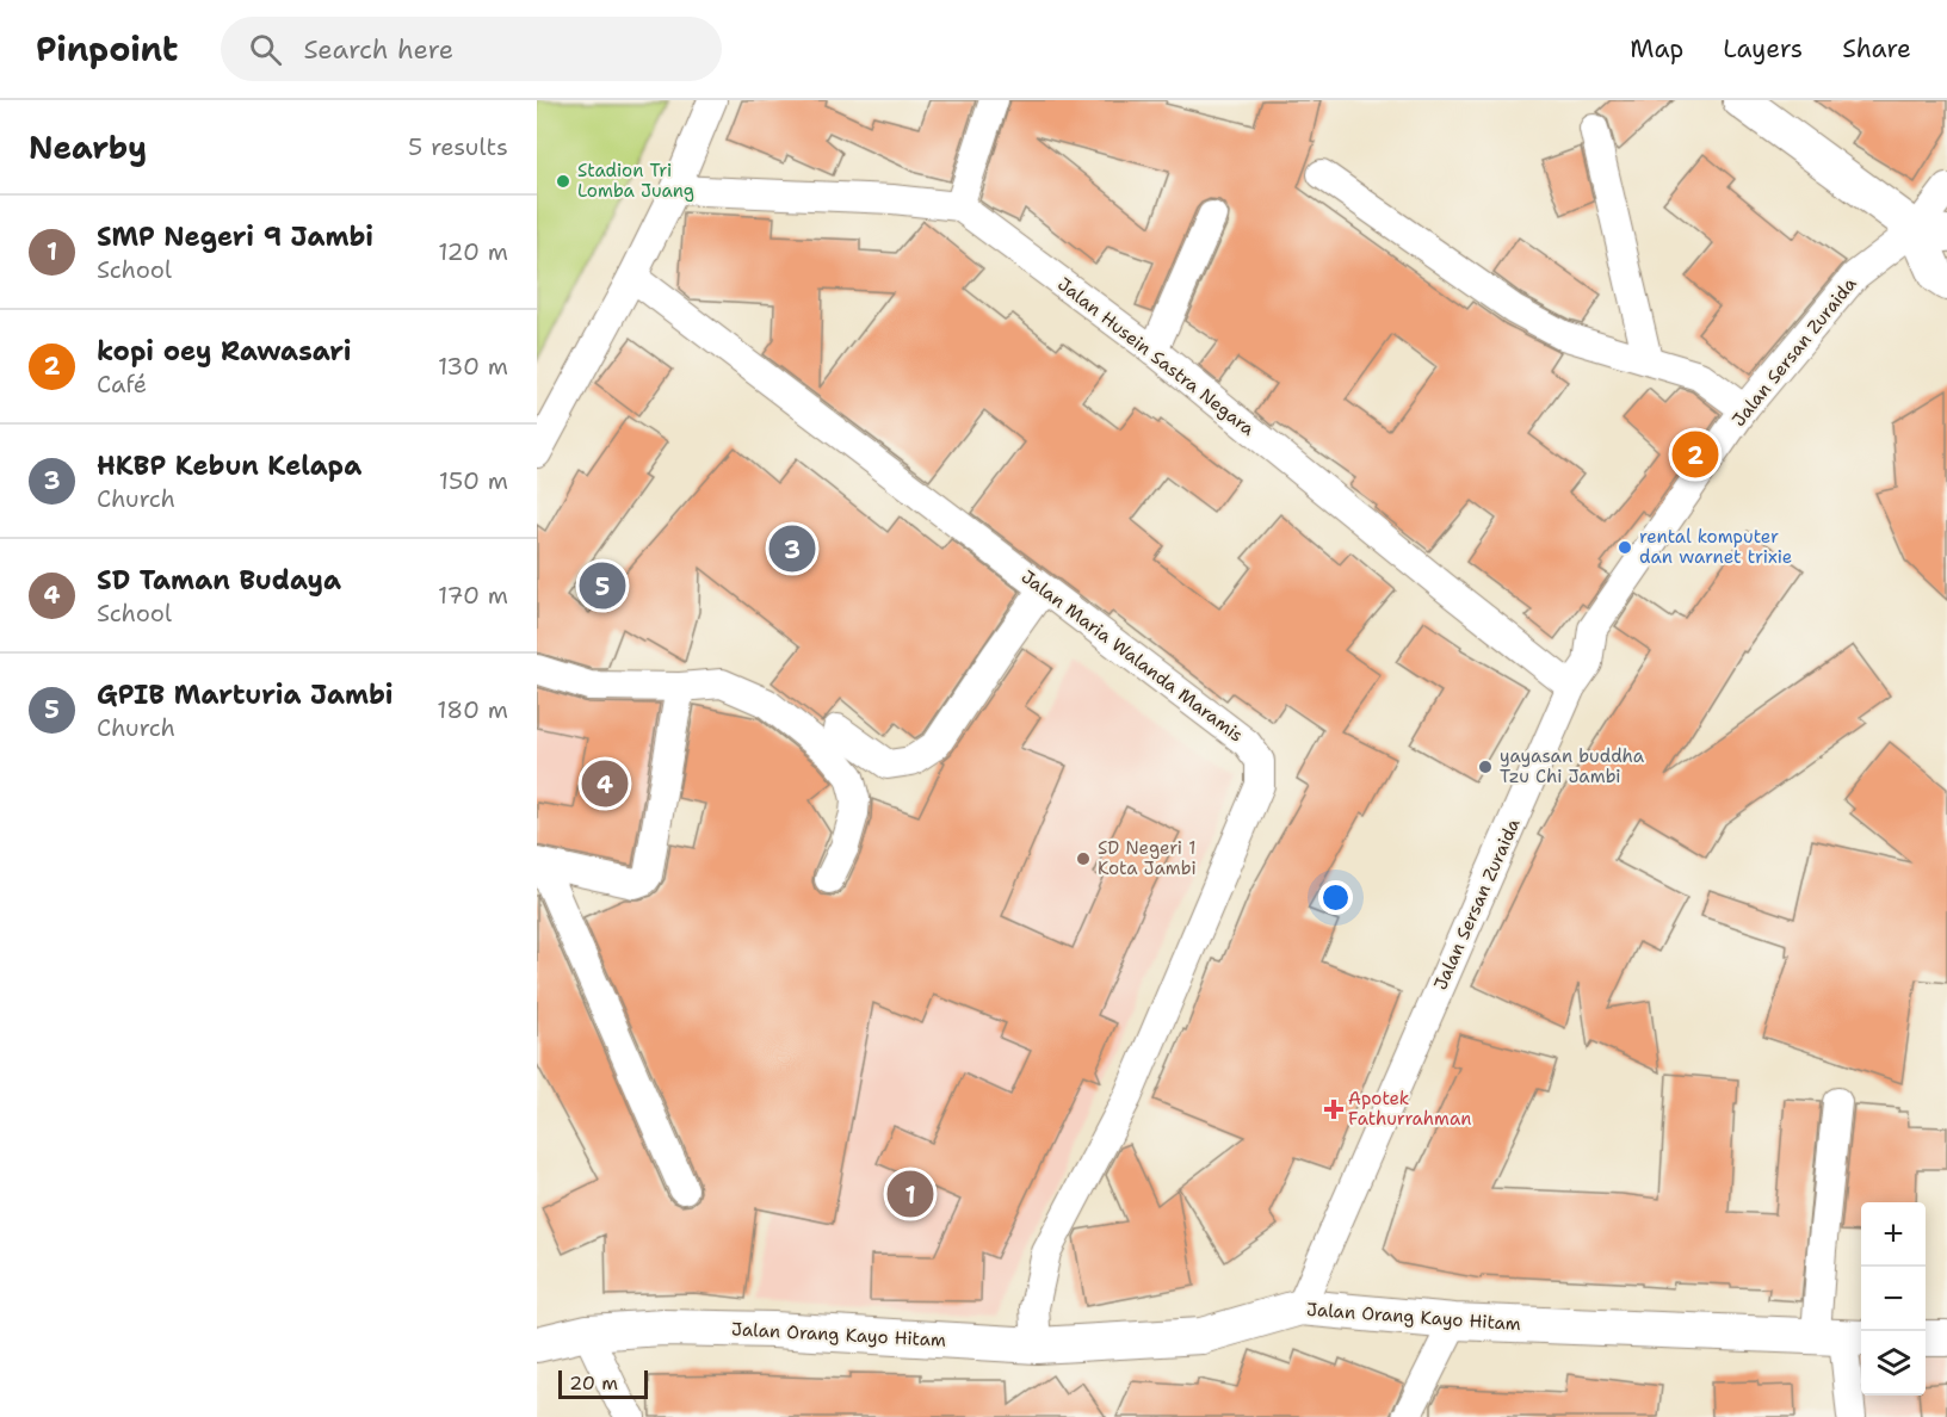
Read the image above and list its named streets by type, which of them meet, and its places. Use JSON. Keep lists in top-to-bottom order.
{
  "streets": {
    "main road": ["Jalan Orang Kayo Hitam"],
    "street": ["Jalan Sersan Zuraida", "Jalan Husein Sastra Negara", "Jalan Maria Walanda Maramis"]
  },
  "crossings": [
    ["Jalan Sersan Zuraida", "Jalan Husein Sastra Negara"],
    ["Jalan Sersan Zuraida", "Jalan Orang Kayo Hitam"],
    ["Jalan Maria Walanda Maramis", "Jalan Orang Kayo Hitam"]
  ],
  "places": {
    "other": [
      "Stadion Tri Lomba Juang",
      "rental komputer dan warnet trixie",
      "yayasan buddha Tzu Chi Jambi",
      "SD Negeri 1 Kota Jambi"
    ],
    "health": ["Apotek Fathurrahman"]
  },
  "scale_bar": "20 m",
  "page": {
    "header": "Pinpoint",
    "search": "Search here",
    "nav": ["Map", "Layers", "Share"],
    "heading": ["Nearby", "5 results"],
    "list": [
      {
        "mark": "1",
        "name": "SMP Negeri 9 Jambi",
        "note": "School",
        "value": "120 m"
      },
      {
        "mark": "2",
        "name": "kopi oey Rawasari",
        "note": "Café",
        "value": "130 m"
      },
      {
        "mark": "3",
        "name": "HKBP Kebun Kelapa",
        "note": "Church",
        "value": "150 m"
      },
      {
        "mark": "4",
        "name": "SD Taman Budaya",
        "note": "School",
        "value": "170 m"
      },
      {
        "mark": "5",
        "name": "GPIB Marturia Jambi",
        "note": "Church",
        "value": "180 m"
      }
    ],
    "pins": [
      "2",
      "3",
      "5",
      "4",
      "1"
    ],
    "map_buttons": ["+", "−"],
    "scale": "20 m"
  }
}
